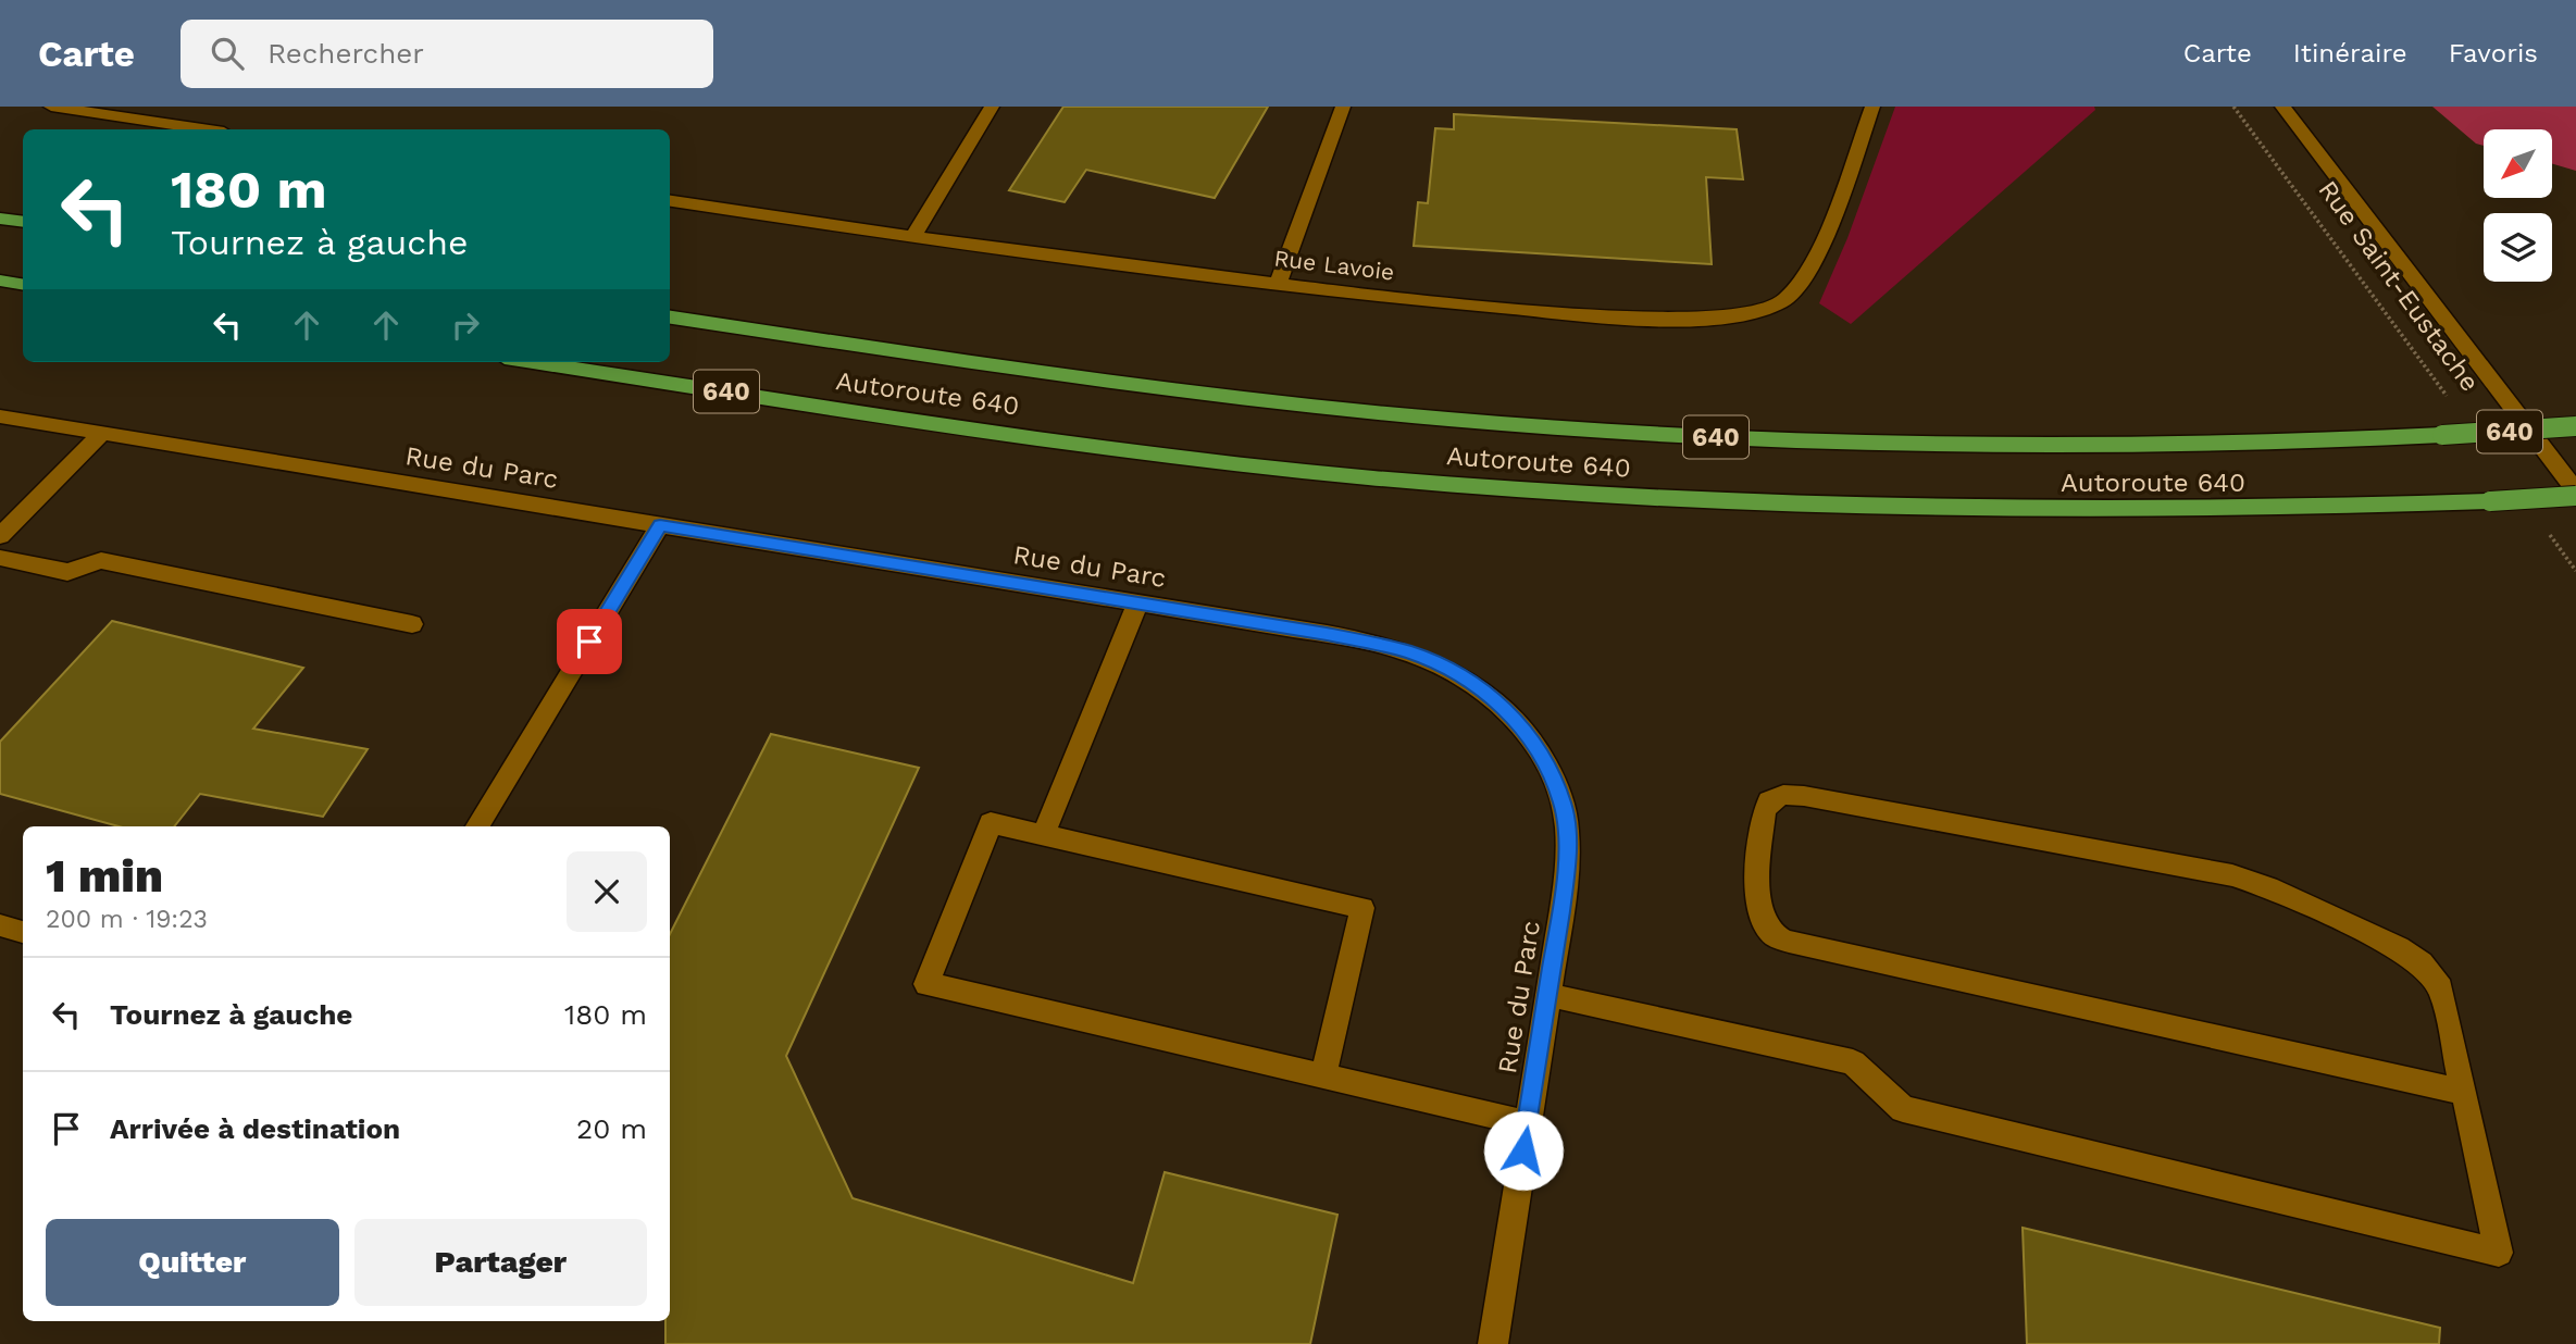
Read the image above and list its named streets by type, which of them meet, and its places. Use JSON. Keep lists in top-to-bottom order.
{
  "streets": {
    "highway": ["640", "Autoroute 640"],
    "street": ["Rue Lavoie", "Rue Saint-Eustache", "Rue du Parc"]
  },
  "north": "bottom left",
  "page": {
    "header": "Carte",
    "search": "Rechercher",
    "nav": ["Carte", "Itinéraire", "Favoris"],
    "turn": ["180 m", "Tournez à gauche"],
    "heading": ["1 min", "200 m · 19:23"],
    "list": [
      {
        "name": "Tournez à gauche",
        "value": "180 m"
      },
      {
        "name": "Arrivée à destination",
        "value": "20 m"
      }
    ],
    "buttons": ["Quitter", "Partager"]
  }
}
